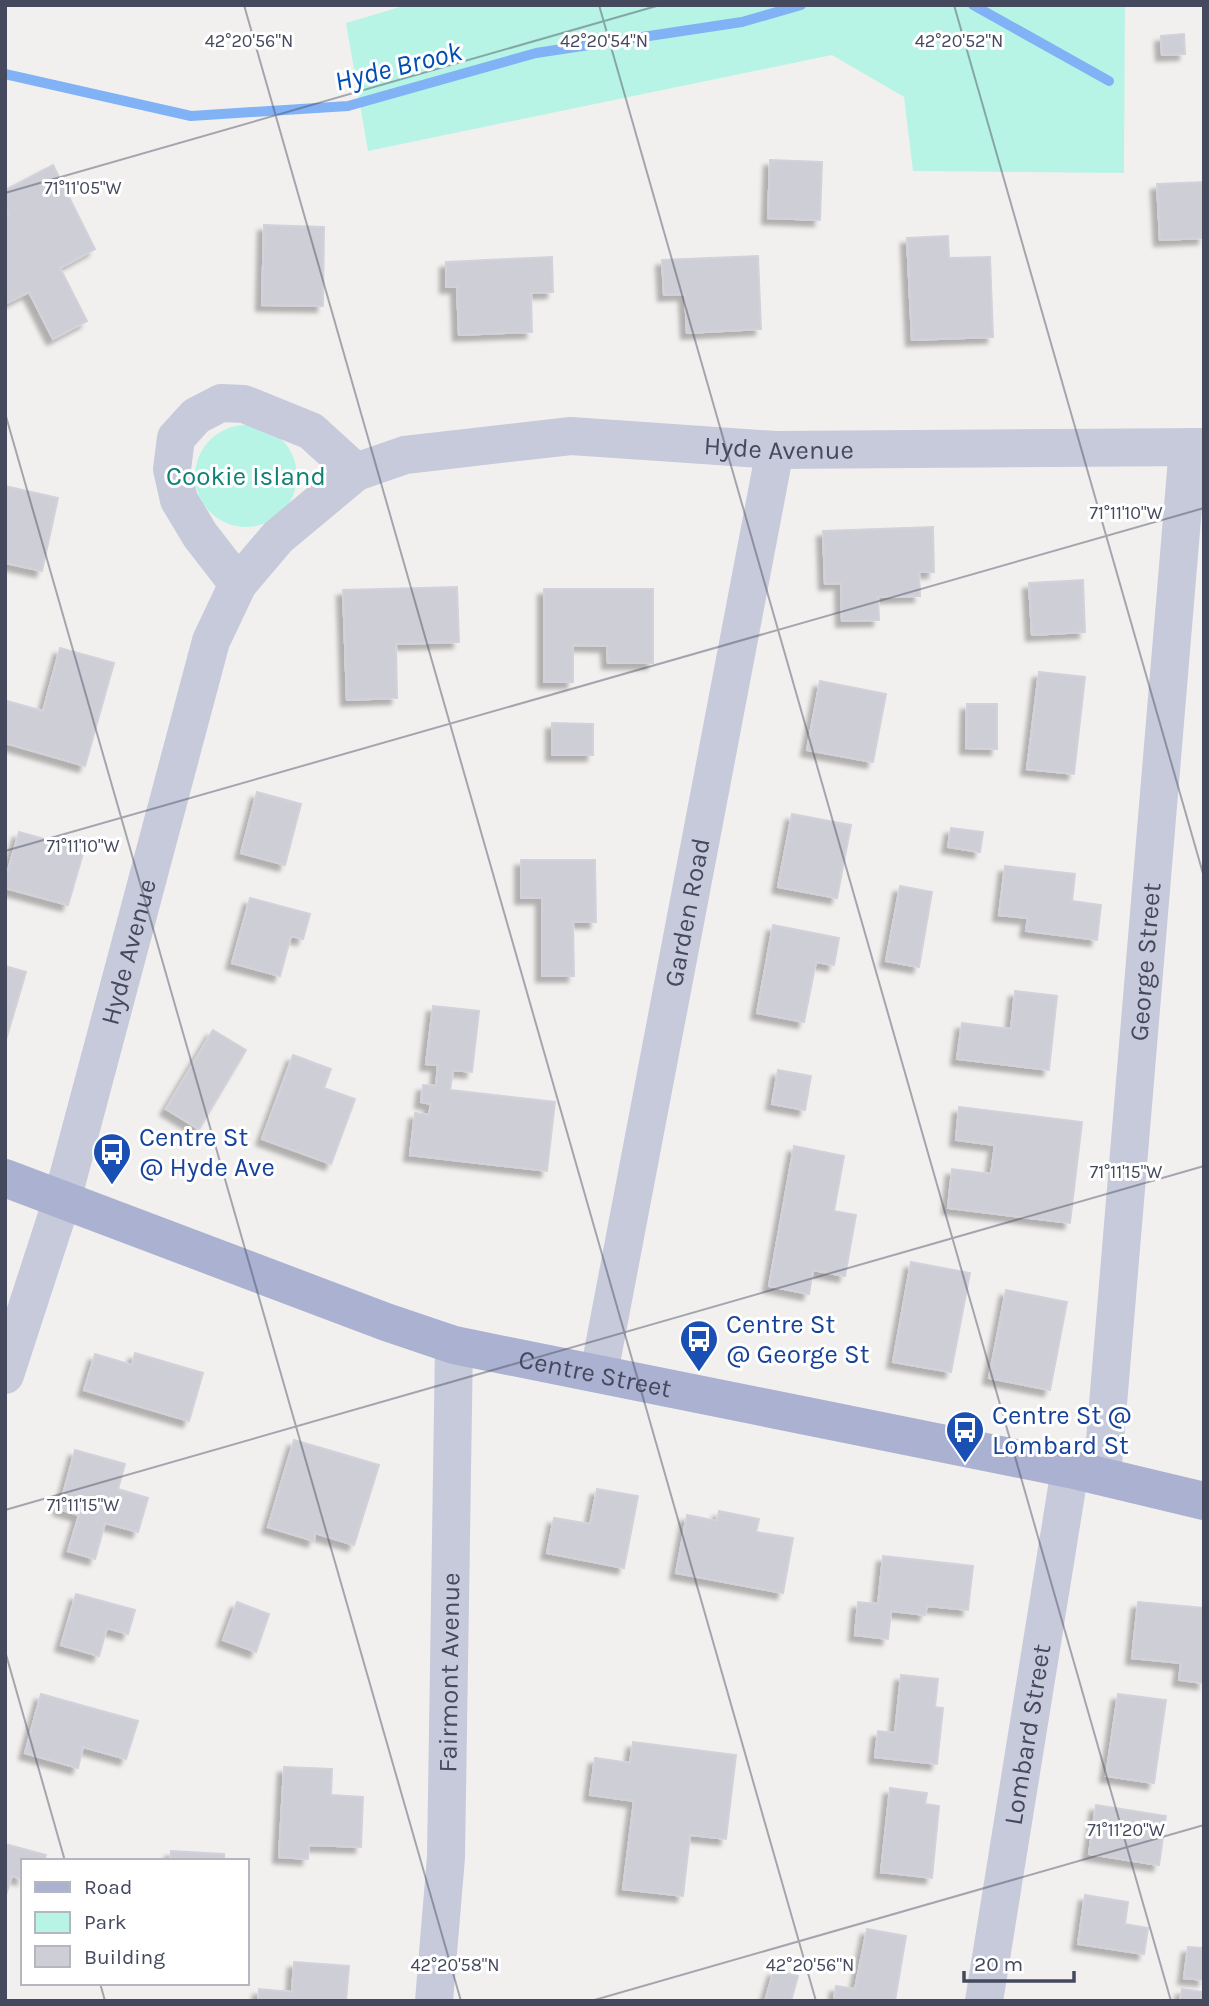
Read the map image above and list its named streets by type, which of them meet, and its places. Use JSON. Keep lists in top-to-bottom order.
{
  "streets": {
    "main road": ["Centre Street"],
    "street": [
      "Hyde Avenue",
      "Garden Road",
      "George Street",
      "Fairmont Avenue",
      "Lombard Street"
    ]
  },
  "crossings": [
    ["Hyde Avenue", "Garden Road"],
    ["Hyde Avenue", "George Street"],
    ["Hyde Avenue", "Centre Street"],
    ["Garden Road", "Centre Street"],
    ["George Street", "Centre Street"],
    ["George Street", "Lombard Street"],
    ["Centre Street", "Fairmont Avenue"],
    ["Centre Street", "Lombard Street"]
  ],
  "water": ["Hyde Brook"],
  "parks": ["Cookie Island"],
  "places": {
    "bus stop": ["Centre St @ Hyde Ave", "Centre St @ George St", "Centre St @ Lombard St"]
  },
  "legend": ["Road", "Park", "Building"],
  "scale_bar": "20 m",
  "coordinates": [
    "42°20'56\"N",
    "42°20'54\"N",
    "42°20'52\"N",
    "71°11'05\"W",
    "71°11'10\"W",
    "71°11'15\"W",
    "71°11'20\"W",
    "42°20'58\"N"
  ]
}
